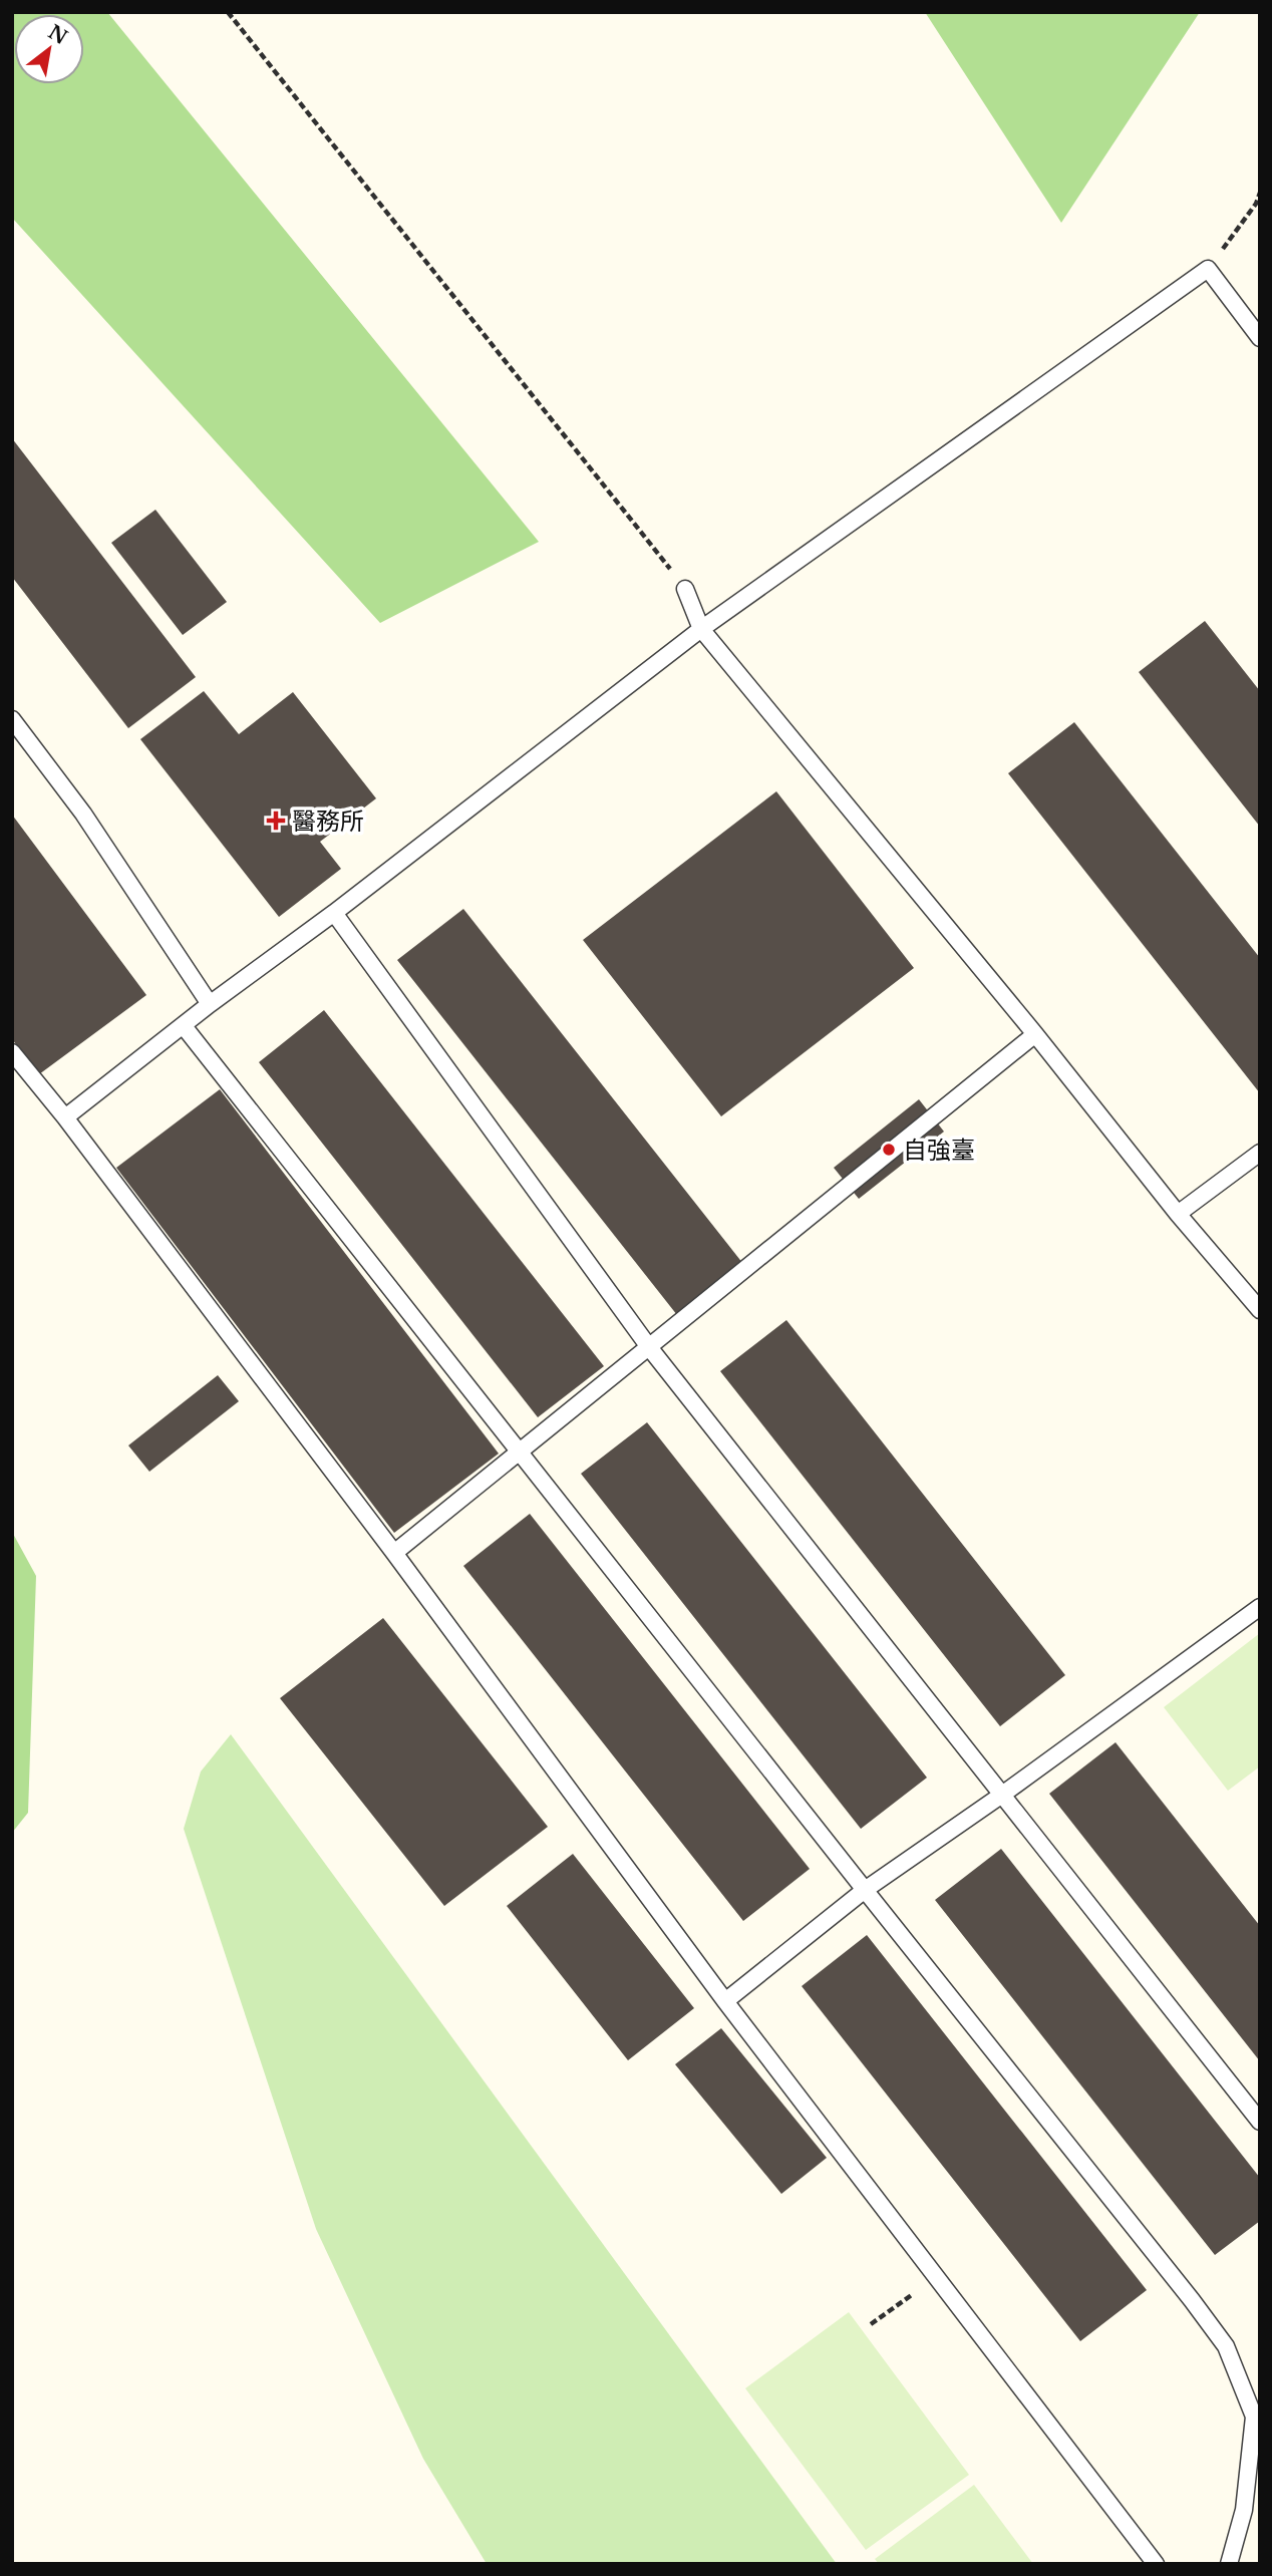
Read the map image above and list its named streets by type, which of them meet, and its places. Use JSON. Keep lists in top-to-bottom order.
{
  "places": {
    "health": ["醫務所"],
    "other": ["自強臺"]
  },
  "north": "top right"
}
